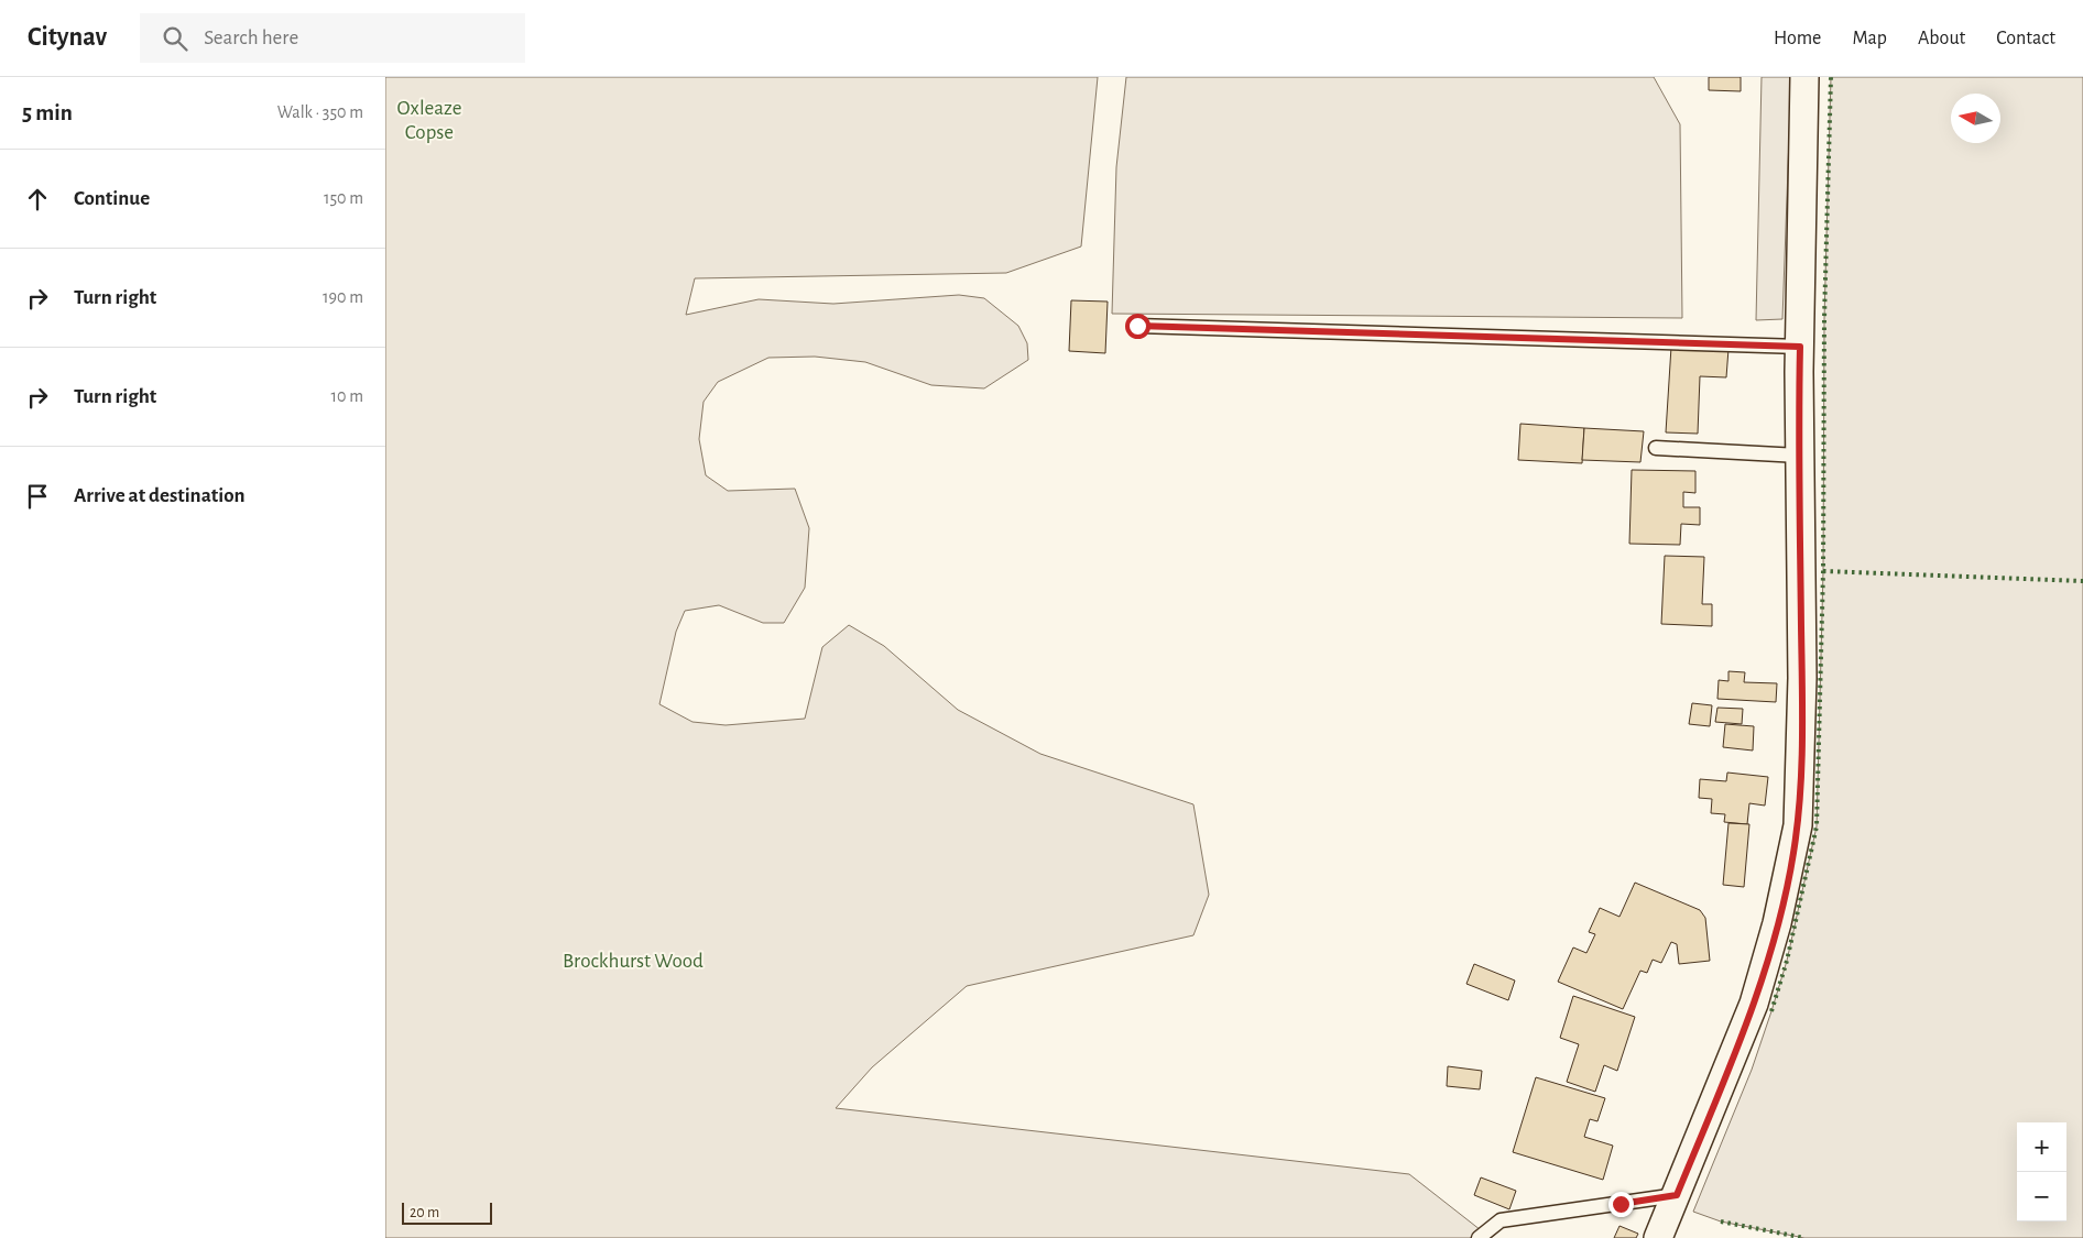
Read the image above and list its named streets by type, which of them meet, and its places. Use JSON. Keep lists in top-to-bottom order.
{
  "parks": ["Oxleaze Copse", "Brockhurst Wood"],
  "scale_bar": "20 m",
  "north": "left",
  "page": {
    "header": "Citynav",
    "search": "Search here",
    "nav": [
      "Home",
      "Map",
      "About",
      "Contact"
    ],
    "heading": ["5 min", "Walk · 350 m"],
    "list": [
      ["Continue", "150 m"],
      ["Turn right", "190 m"],
      ["Turn right", "10 m"],
      "Arrive at destination"
    ],
    "map_buttons": ["+", "−"],
    "scale": "20 m"
  }
}
